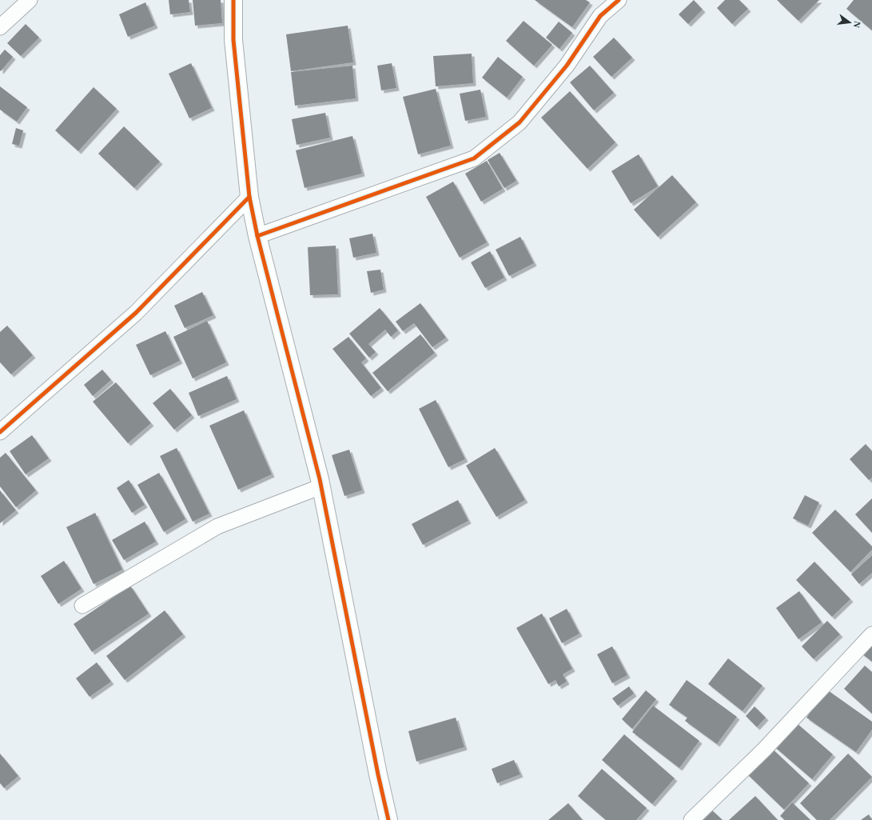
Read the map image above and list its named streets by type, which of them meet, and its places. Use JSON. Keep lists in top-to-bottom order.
{
  "north": "right"
}
